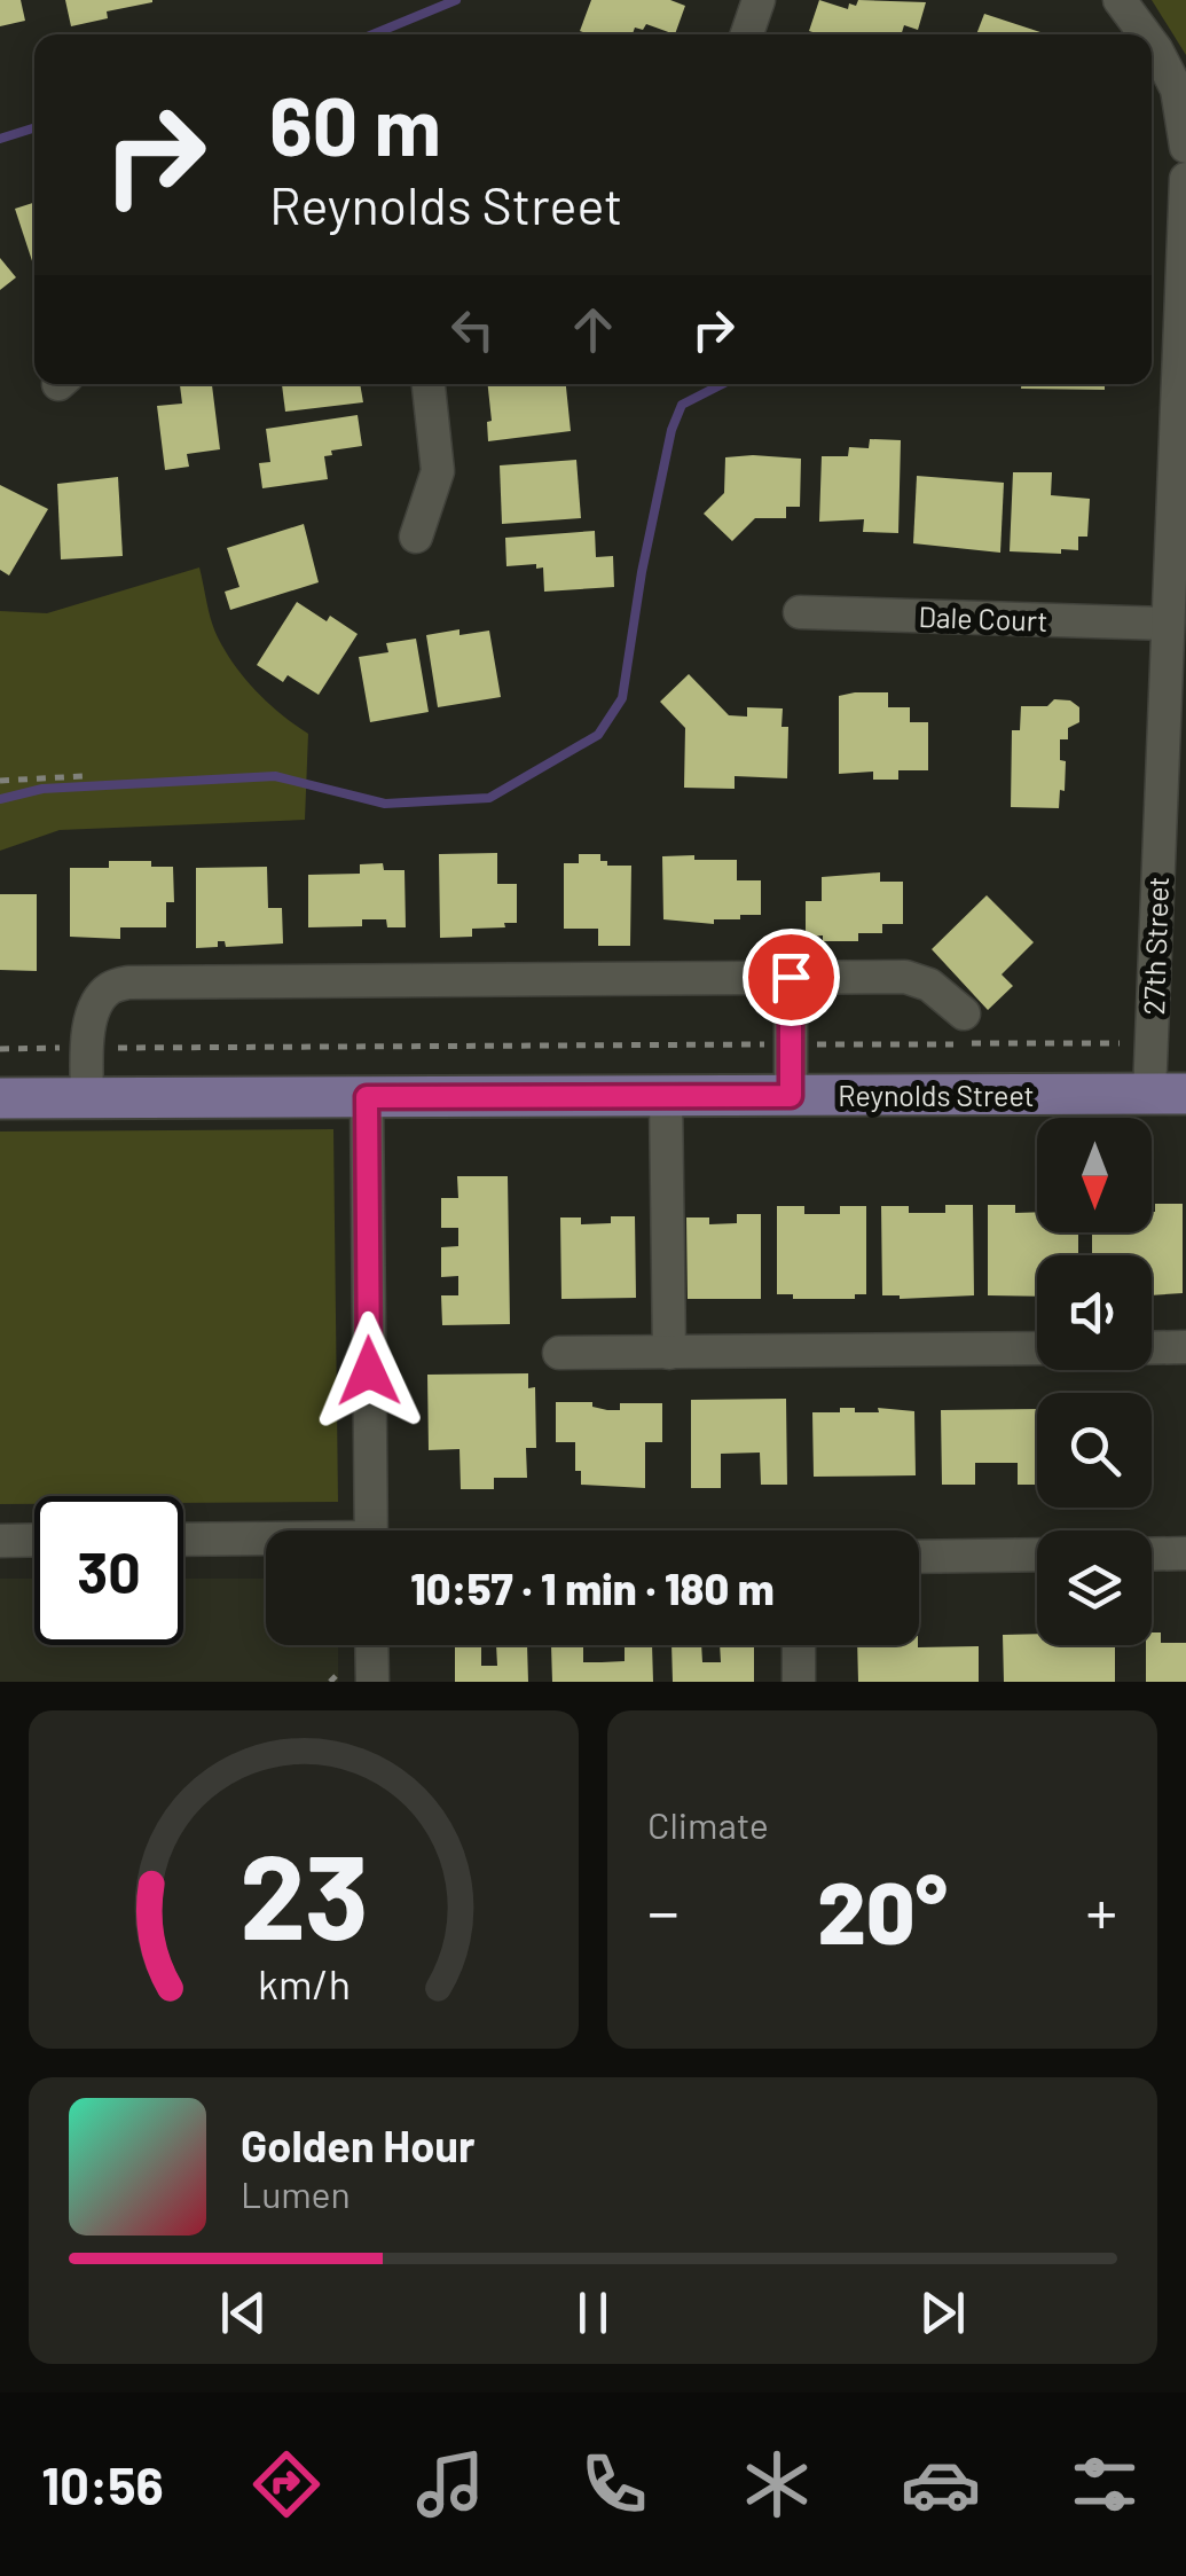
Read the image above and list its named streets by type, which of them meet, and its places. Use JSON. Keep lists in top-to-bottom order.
{
  "streets": {
    "main road": ["Reynolds Street"],
    "street": ["Dale Court", "27th Street"]
  },
  "crossings": [
    ["Dale Court", "27th Street"],
    ["27th Street", "Reynolds Street"]
  ],
  "north": "bottom",
  "page": {
    "turn": ["60 m", "Reynolds Street"],
    "limit": "30",
    "trip": "10:57 · 1 min · 180 m",
    "tile": "Climate",
    "heat": ["−", "20°", "+"],
    "song": ["Golden Hour", "Lumen"],
    "tabs": "10:56",
    "gauge": ["23", "km/h"]
  }
}
